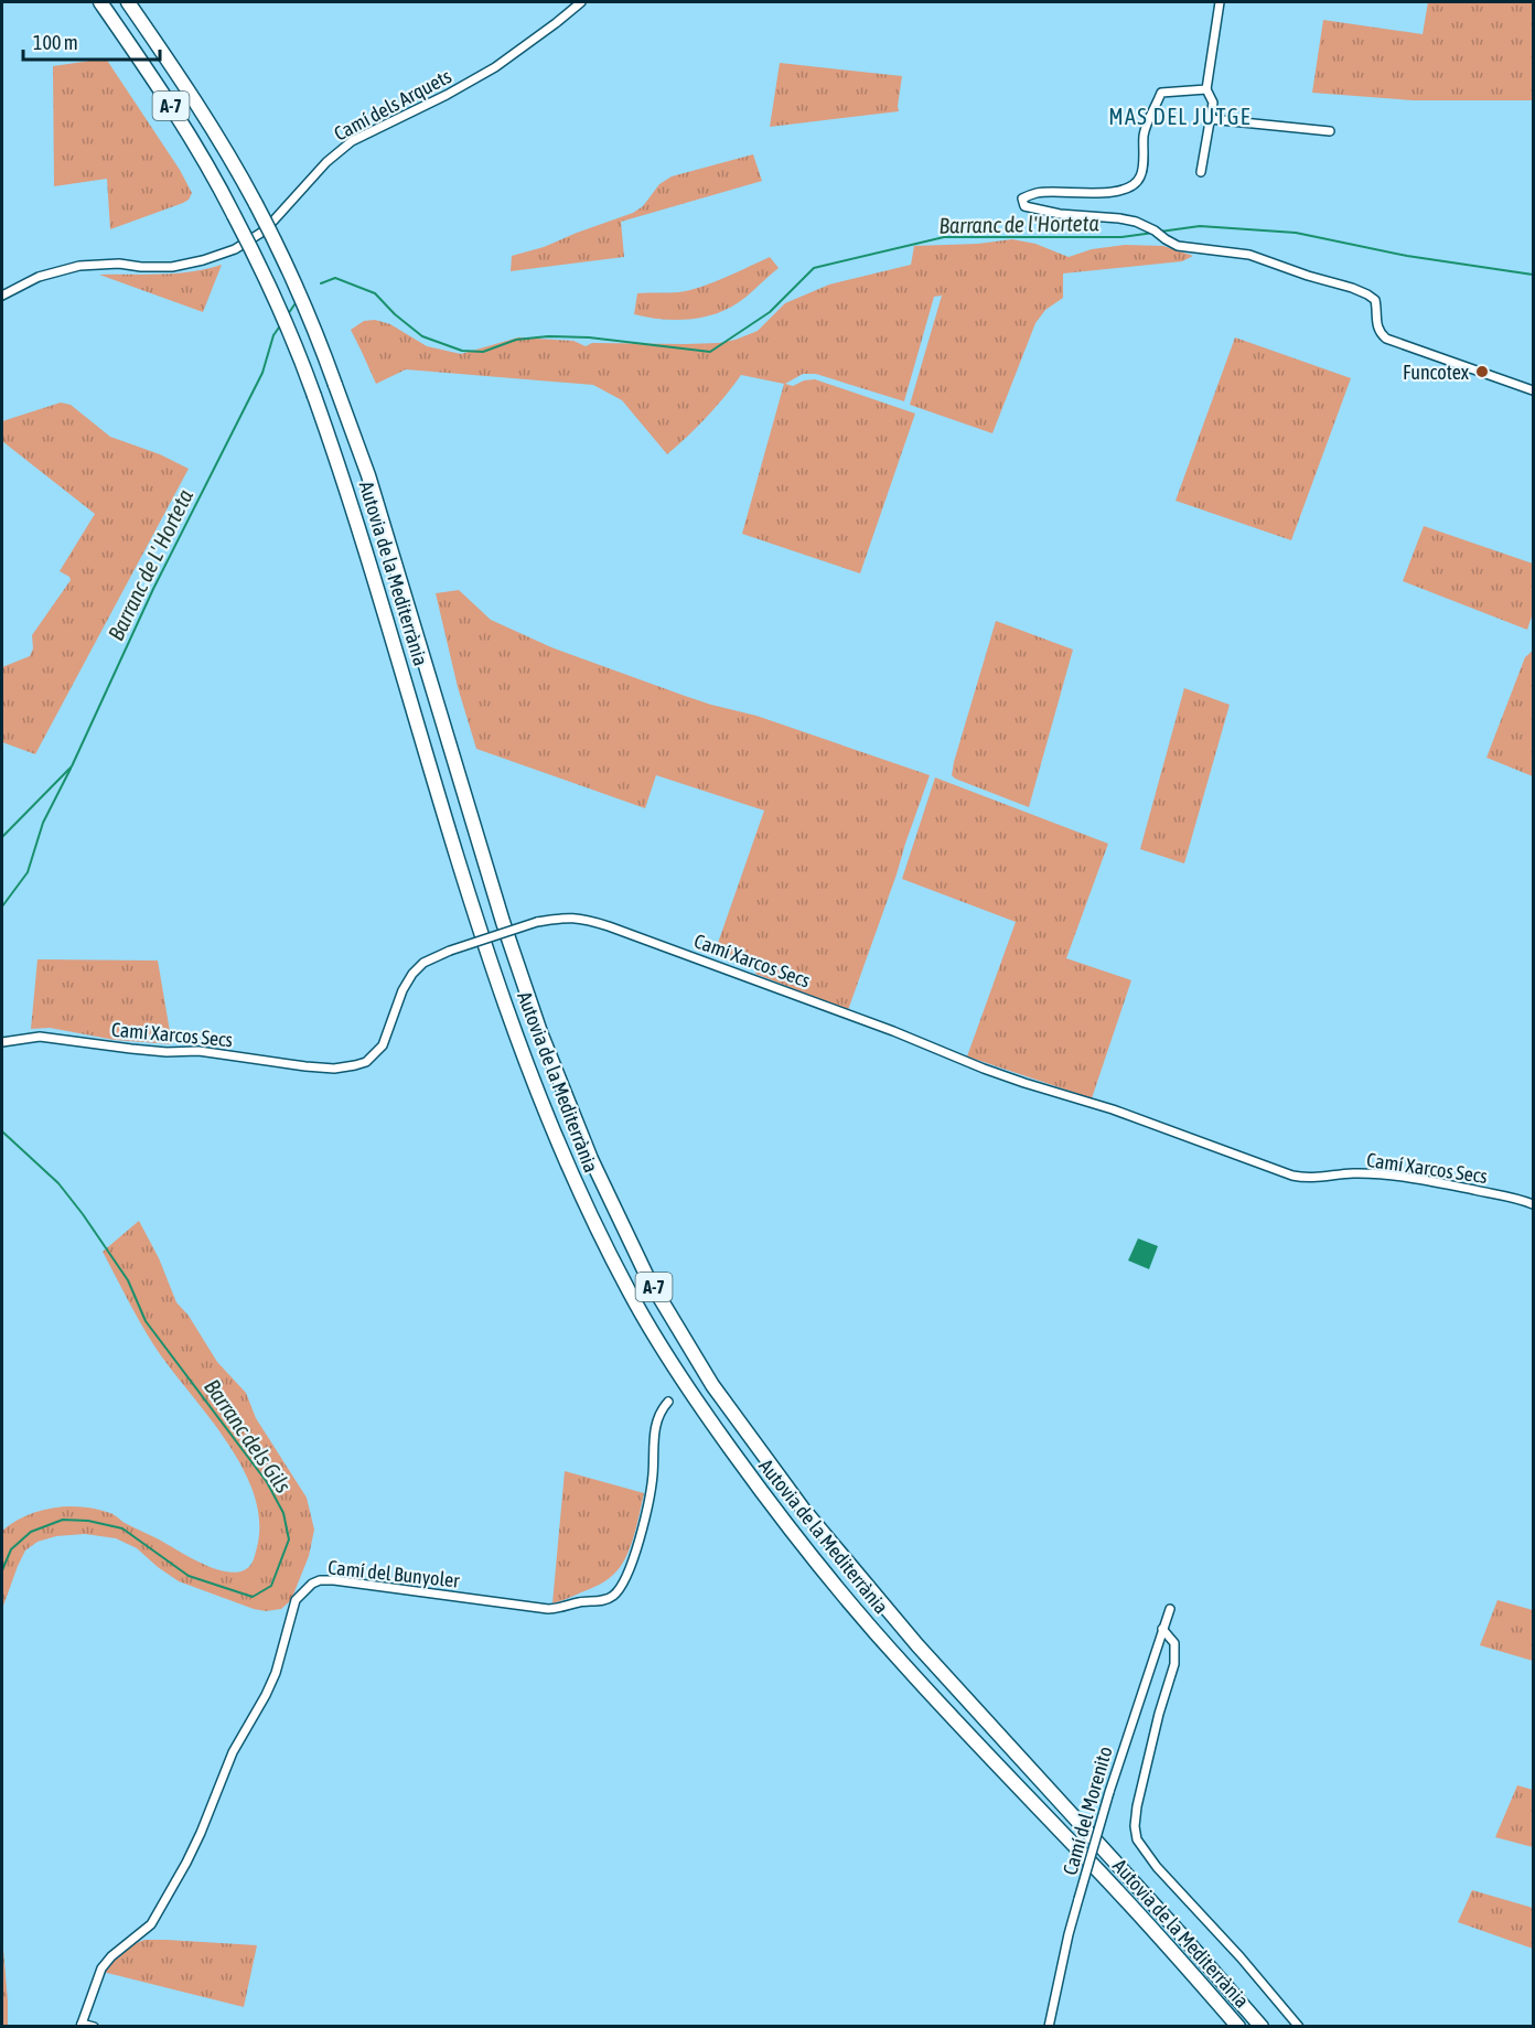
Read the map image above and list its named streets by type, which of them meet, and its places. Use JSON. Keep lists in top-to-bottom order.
{
  "streets": {
    "highway": ["A-7", "Autovia de la Mediterrània"],
    "street": [
      "Camí dels Arquets",
      "Camí Xarcos Secs",
      "Camí del Bunyoler",
      "Camí del Morenito"
    ]
  },
  "districts": ["MAS DEL JUTGE"],
  "water": ["Barranc de l'Horteta", "Barranc de L' Horteta", "Barranc dels Gils"],
  "places": ["Funcotex"],
  "scale_bar": "100 m"
}
